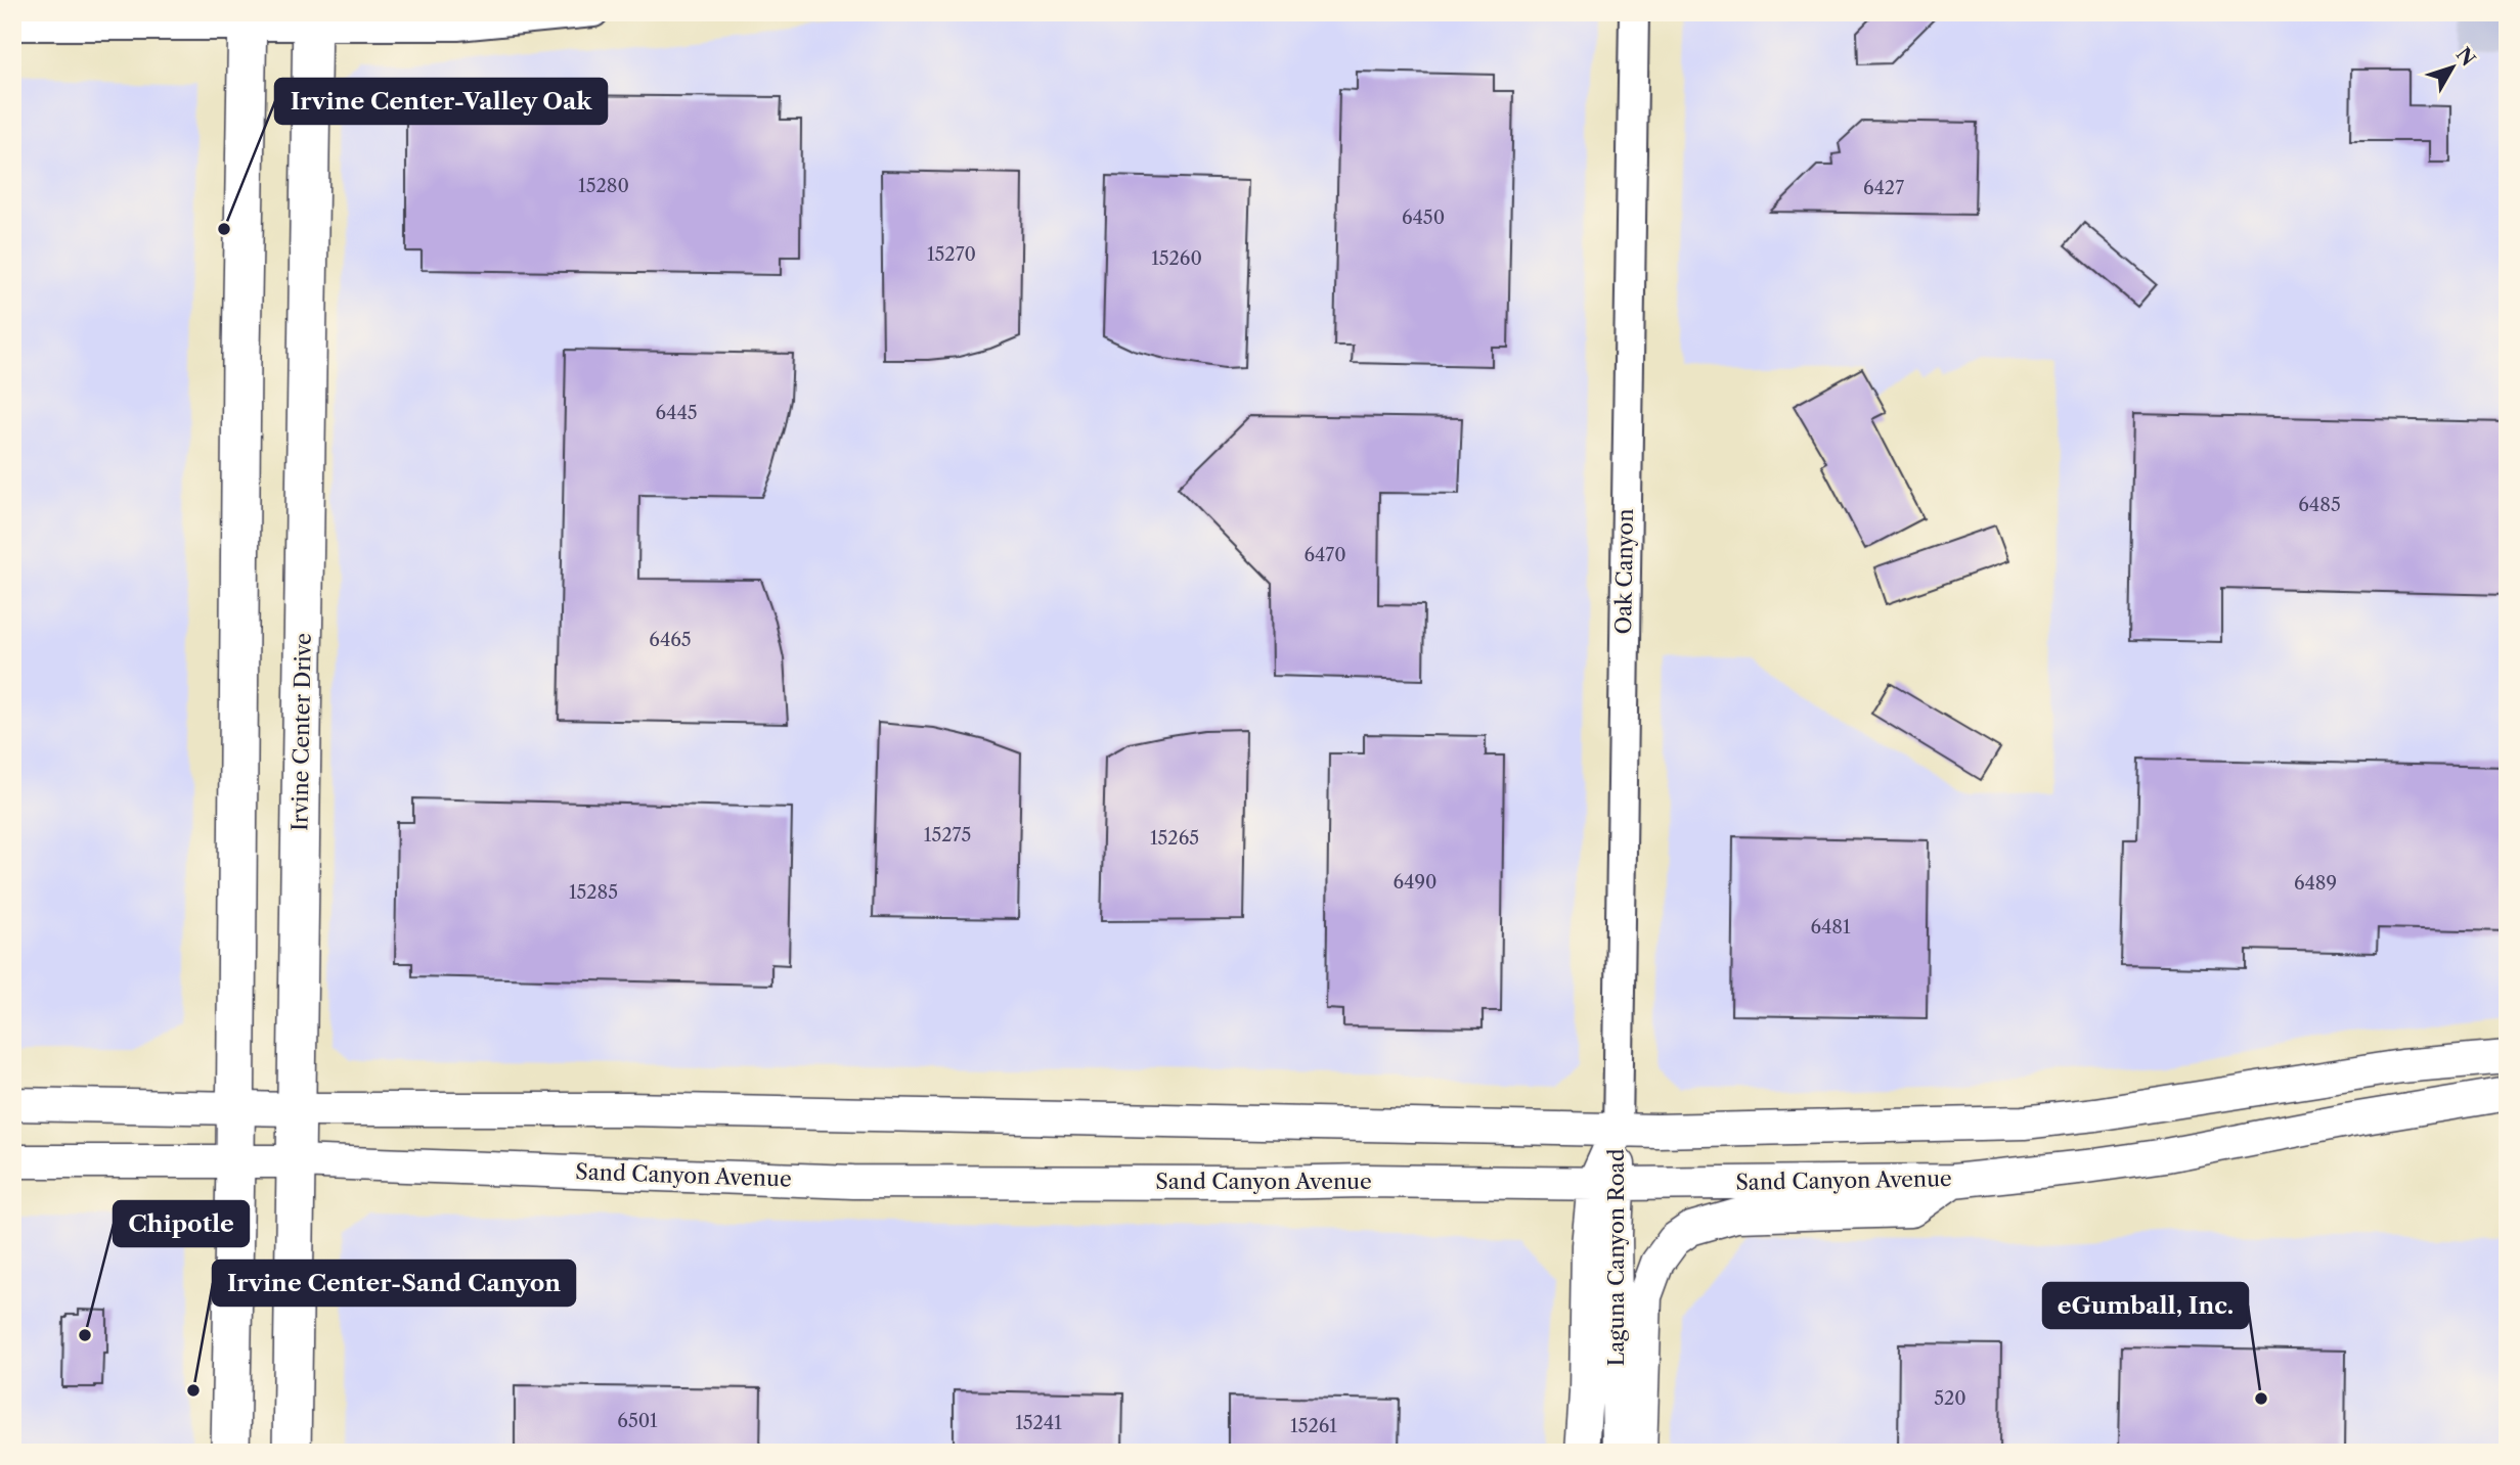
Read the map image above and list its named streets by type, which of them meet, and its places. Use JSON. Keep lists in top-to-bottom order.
{
  "streets": {
    "main road": ["Irvine Center Drive", "Sand Canyon Avenue", "Laguna Canyon Road"],
    "street": ["Oak Canyon"]
  },
  "crossings": [
    ["Oak Canyon", "Laguna Canyon Road"],
    ["Irvine Center Drive", "Sand Canyon Avenue"],
    ["Sand Canyon Avenue", "Laguna Canyon Road"]
  ],
  "places": [
    "Irvine Center-Valley Oak",
    "Chipotle",
    "Irvine Center-Sand Canyon",
    "eGumball, Inc."
  ],
  "house_numbers": [
    "15280",
    "6427",
    "6450",
    "15270",
    "15260",
    "6445",
    "6485",
    "6470",
    "6465",
    "15275",
    "15265",
    "6490",
    "6489",
    "15285",
    "6481",
    "520",
    "6501",
    "15241",
    "15261"
  ],
  "north": "top right"
}
